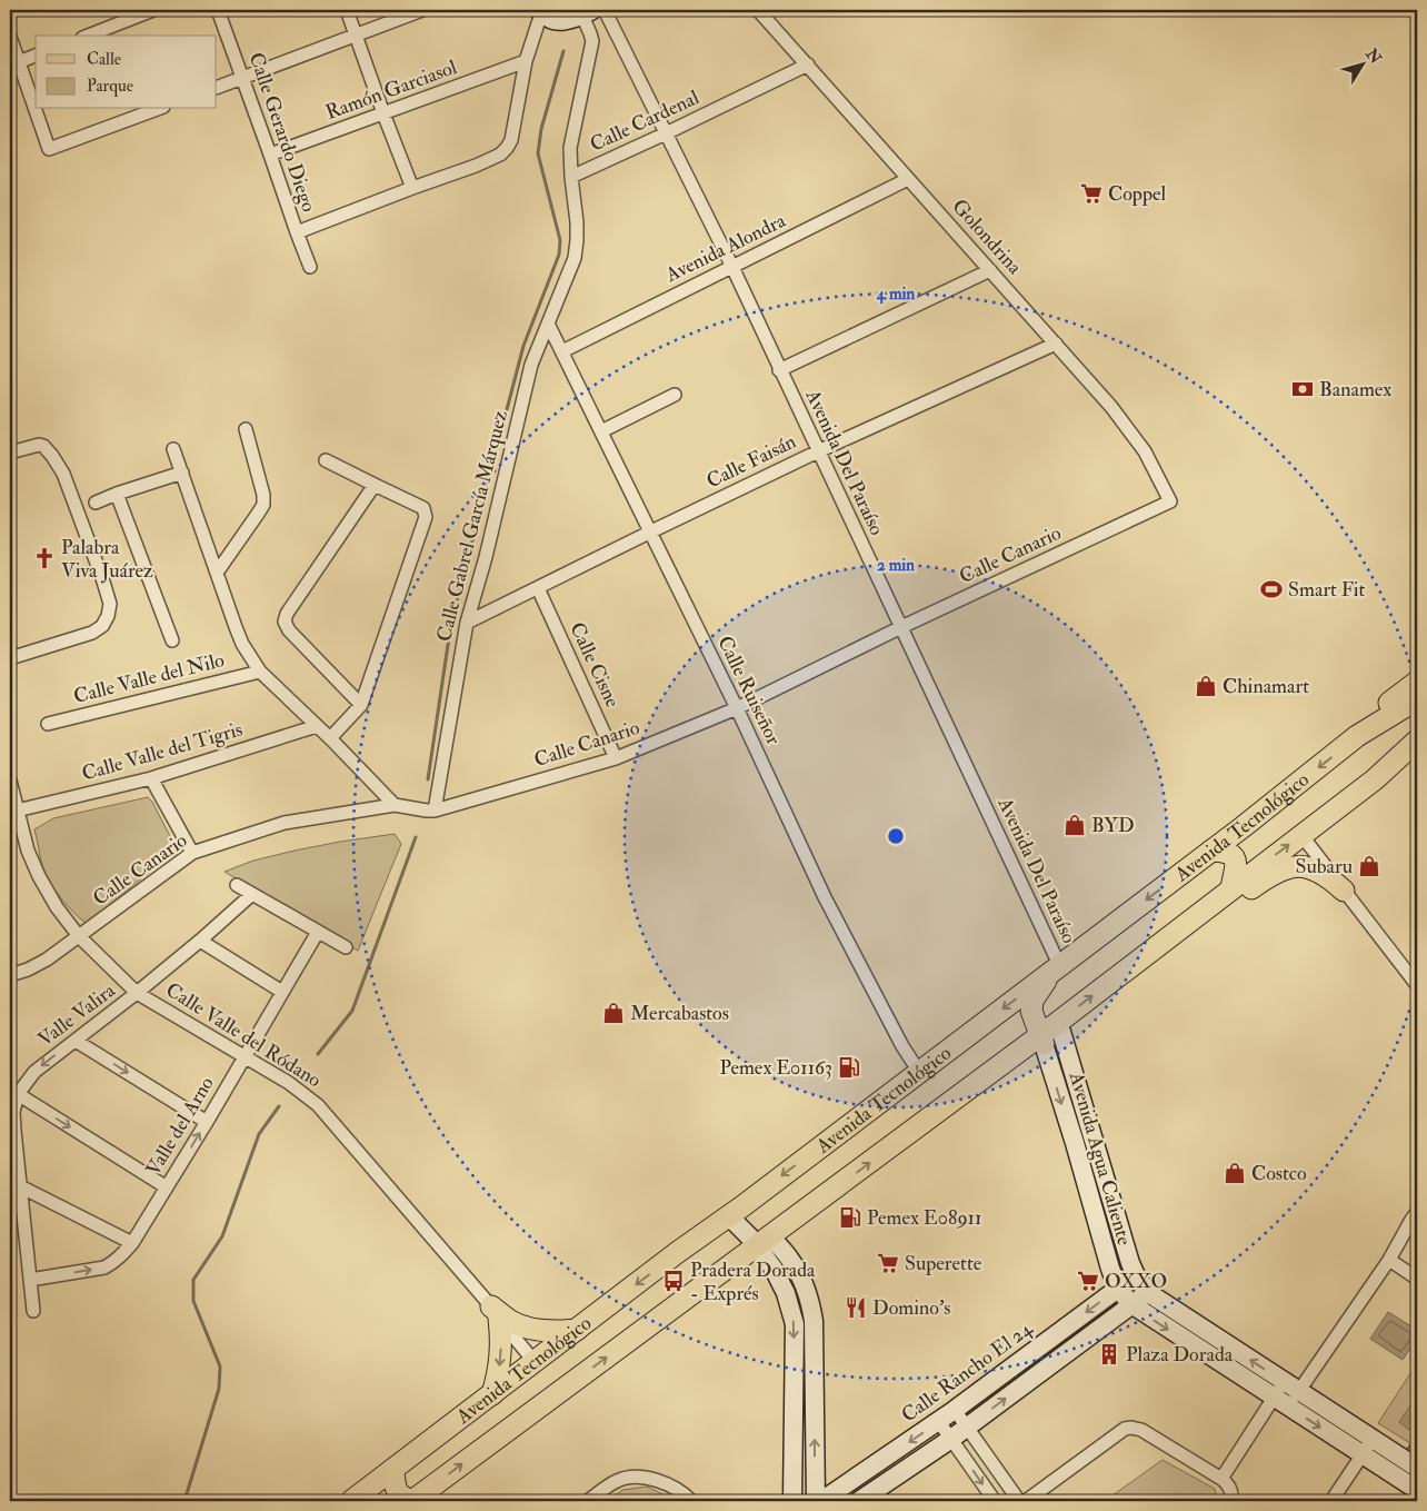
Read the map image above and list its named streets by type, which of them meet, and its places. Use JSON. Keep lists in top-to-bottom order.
{
  "streets": {
    "main road": ["Avenida Tecnológico"],
    "street": [
      "Ramón Garciasol",
      "Calle Cardenal",
      "Calle Gerardo Diego",
      "Golondrina",
      "Avenida Alondra",
      "Calle Faisán",
      "Avenida Del Paraíso",
      "Calle Gabrel García Márquez",
      "Calle Canario",
      "Calle Cisne",
      "Calle Valle del Nilo",
      "Calle Ruiseñor",
      "Calle Valle del Tigris",
      "Valle Valira",
      "Calle Valle del Ródano",
      "Valle del Arno",
      "Avenida Agua Caliente",
      "Calle Rancho El 24"
    ]
  },
  "crossings": [
    ["Ramón Garciasol", "Calle Gerardo Diego"],
    ["Calle Cardenal", "Golondrina"],
    ["Calle Cardenal", "Avenida Del Paraíso"],
    ["Calle Cardenal", "Calle Gabrel García Márquez"],
    ["Golondrina", "Avenida Alondra"],
    ["Golondrina", "Calle Faisán"],
    ["Golondrina", "Calle Canario"],
    ["Avenida Alondra", "Avenida Del Paraíso"],
    ["Avenida Alondra", "Calle Ruiseñor"],
    ["Calle Faisán", "Avenida Del Paraíso"],
    ["Calle Faisán", "Calle Gabrel García Márquez"],
    ["Calle Faisán", "Calle Cisne"],
    ["Calle Faisán", "Calle Ruiseñor"],
    ["Avenida Del Paraíso", "Calle Canario"],
    ["Avenida Del Paraíso", "Avenida Tecnológico"],
    ["Calle Gabrel García Márquez", "Calle Canario"],
    ["Calle Gabrel García Márquez", "Calle Ruiseñor"],
    ["Calle Canario", "Calle Cisne"],
    ["Calle Canario", "Calle Ruiseñor"],
    ["Calle Canario", "Calle Valle del Ródano"],
    ["Calle Ruiseñor", "Avenida Tecnológico"],
    ["Calle Valle del Tigris", "Calle Valle del Ródano"],
    ["Avenida Tecnológico", "Calle Valle del Ródano"],
    ["Avenida Tecnológico", "Avenida Agua Caliente"],
    ["Valle Valira", "Calle Valle del Ródano"],
    ["Valle Valira", "Valle del Arno"],
    ["Calle Valle del Ródano", "Valle del Arno"],
    ["Avenida Agua Caliente", "Calle Rancho El 24"]
  ],
  "one_way": ["Valle del Arno"],
  "places": {
    "supermarket": ["Coppel", "Superette", "OXXO"],
    "bank": ["Banamex"],
    "church": ["Palabra Viva Juárez"],
    "sports": ["Smart Fit"],
    "shop": [
      "Chinamart",
      "BYD",
      "Subaru",
      "Mercabastos",
      "Costco"
    ],
    "fuel station": ["Pemex E01163", "Pemex E08911"],
    "bus stop": ["Pradera Dorada - Exprés"],
    "restaurant": ["Domino's"],
    "building": ["Plaza Dorada"]
  },
  "legend": ["Calle", "Parque"],
  "north": "top right",
  "rings": ["4 min", "2 min"]
}
